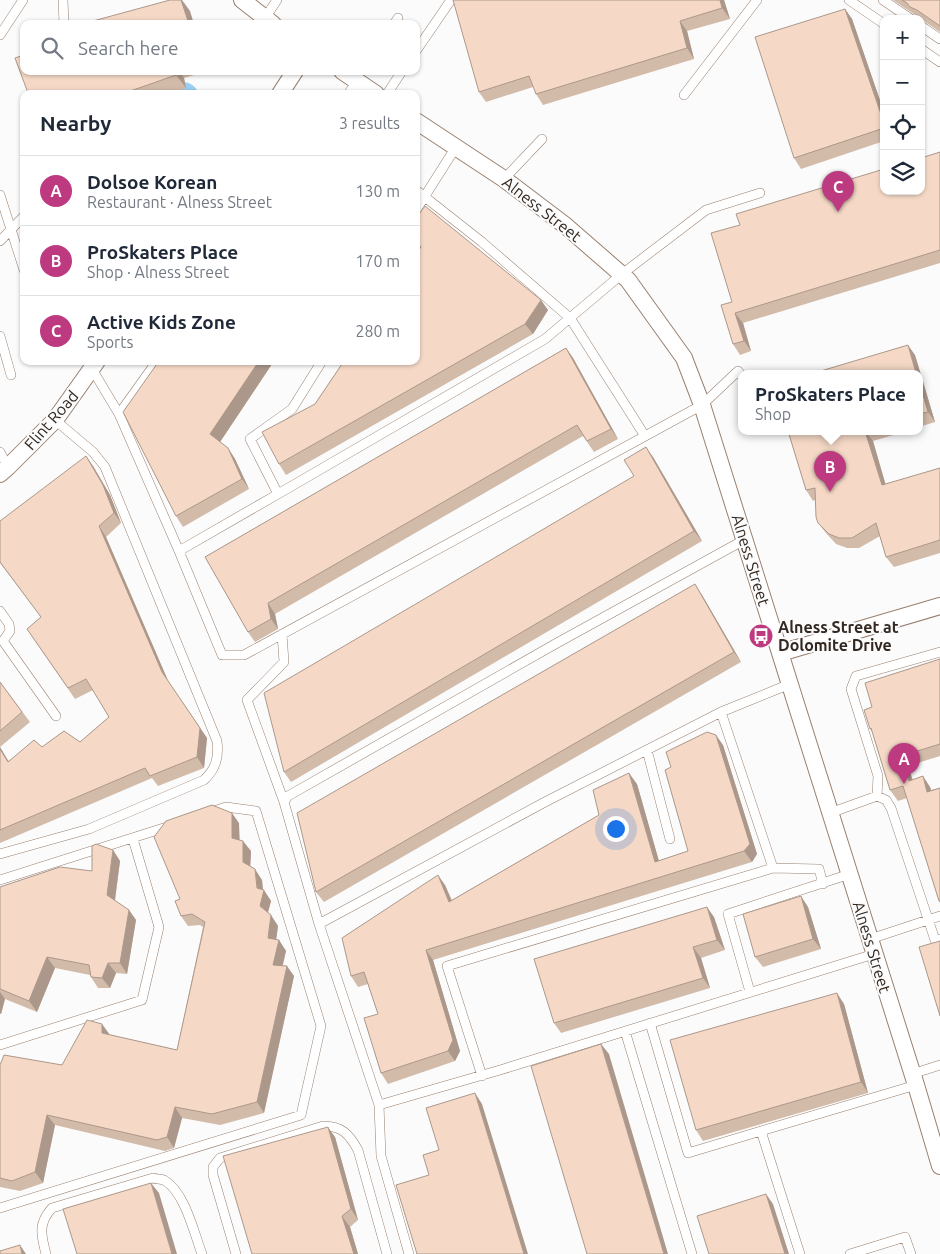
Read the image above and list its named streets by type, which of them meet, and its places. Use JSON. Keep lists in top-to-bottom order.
{
  "streets": {
    "street": ["Alness Street", "Flint Road"]
  },
  "places": {
    "bus stop": ["Alness Street at Dolomite Drive"]
  },
  "page": {
    "map_buttons": ["+", "−"],
    "search": "Search here",
    "heading": ["Nearby", "3 results"],
    "list": [
      {
        "mark": "A",
        "name": "Dolsoe Korean",
        "note": "Restaurant · Alness Street",
        "value": "130 m"
      },
      {
        "mark": "B",
        "name": "ProSkaters Place",
        "note": "Shop · Alness Street",
        "value": "170 m"
      },
      {
        "mark": "C",
        "name": "Active Kids Zone",
        "note": "Sports",
        "value": "280 m"
      }
    ],
    "pins": ["C", "B", "A"],
    "popup": ["ProSkaters Place", "Shop"]
  }
}
